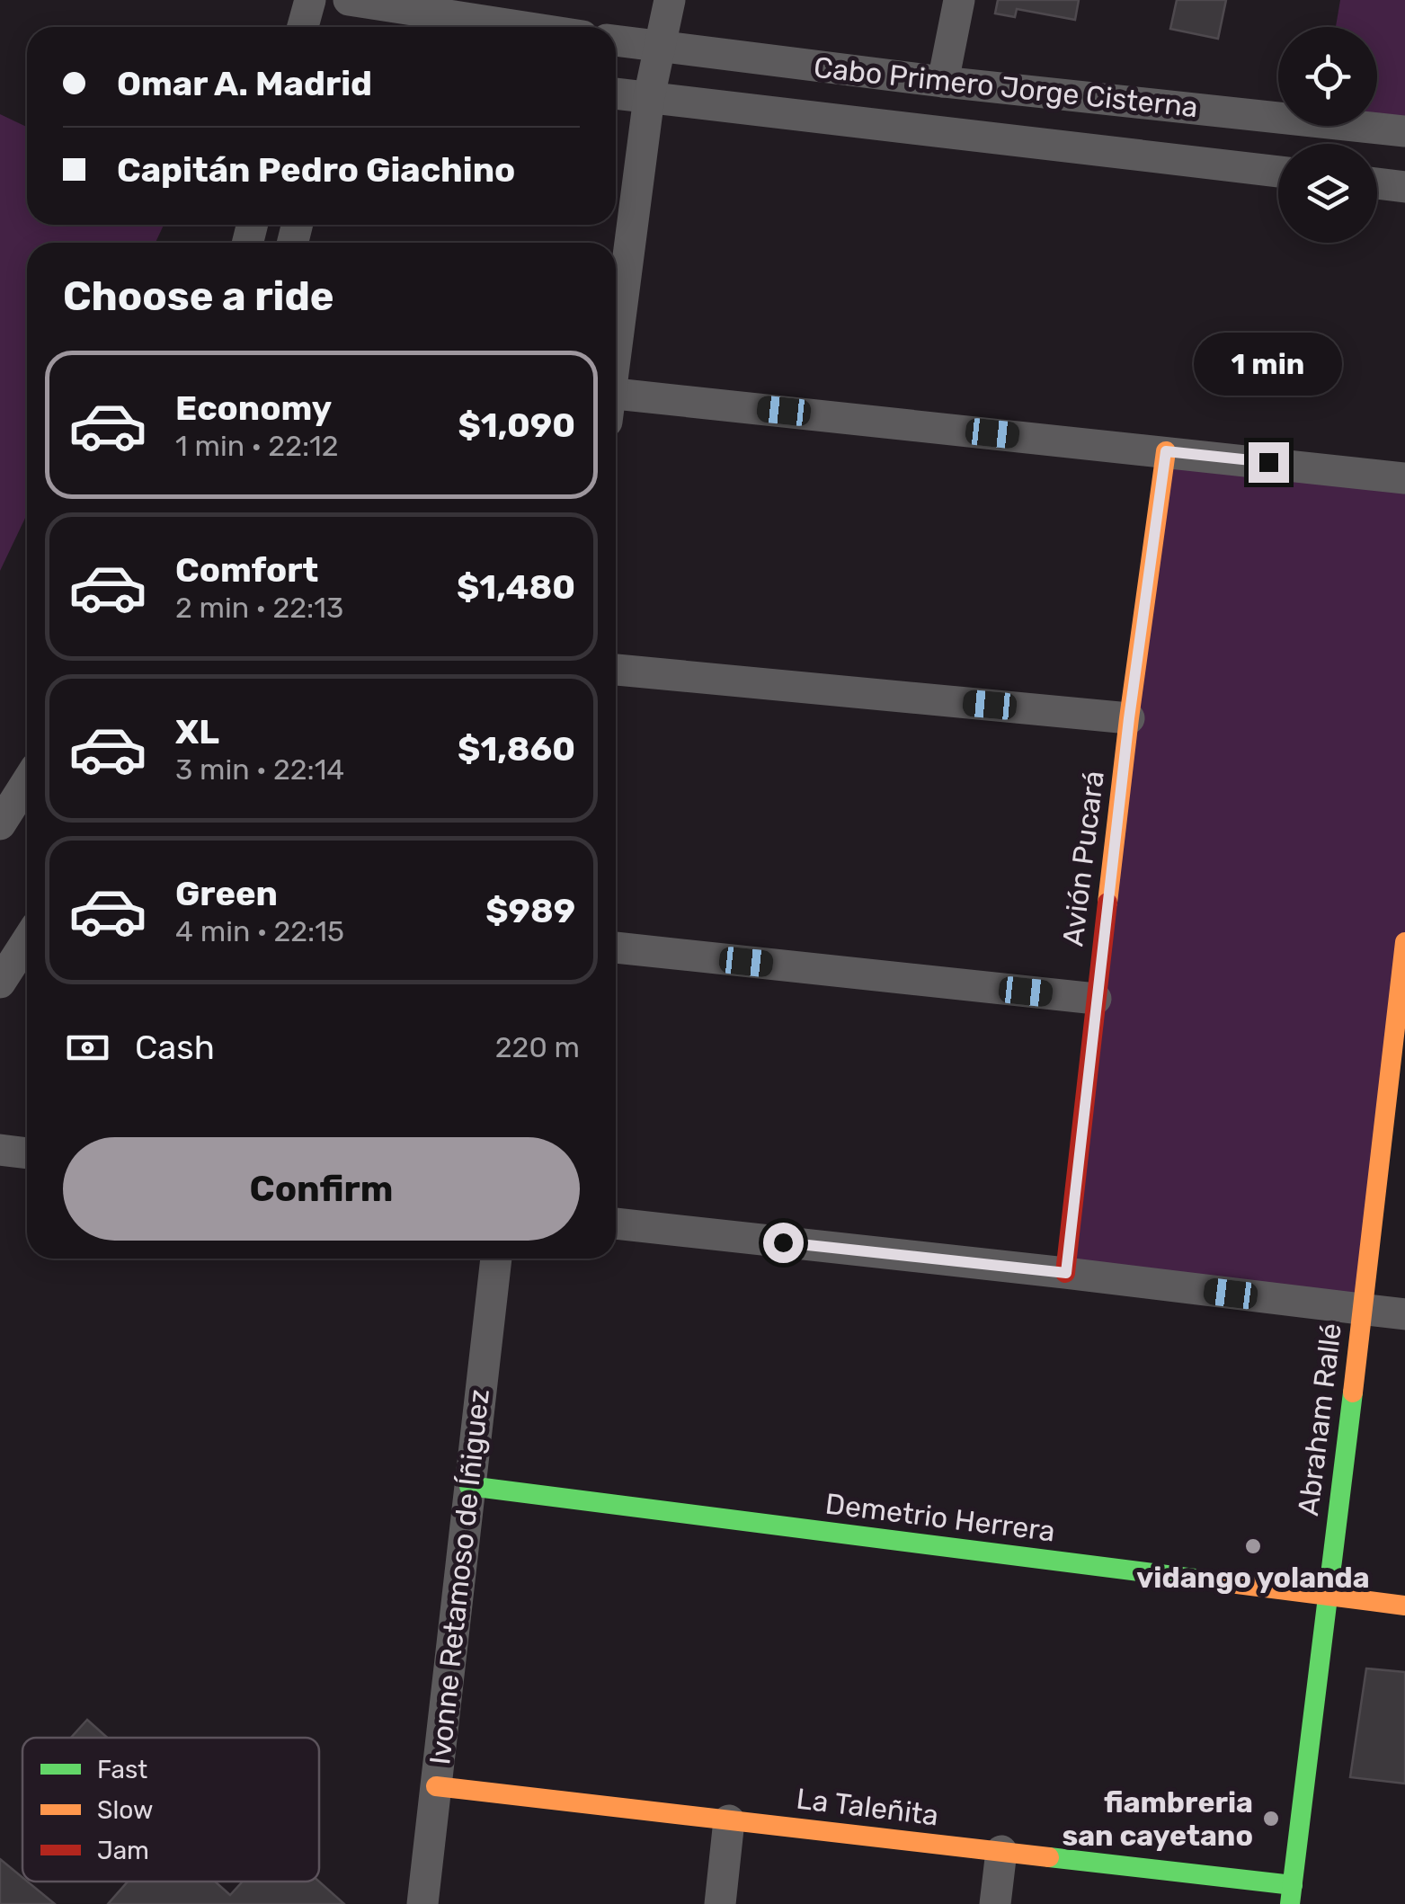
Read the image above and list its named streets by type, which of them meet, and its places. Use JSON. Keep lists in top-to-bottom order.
{
  "streets": {
    "street": [
      "Cabo Primero Jorge Cisterna",
      "Avión Pucará",
      "Abraham Rallé",
      "Demetrio Herrera",
      "Ivonne Retamoso de Íñiguez",
      "La Taleñita"
    ]
  },
  "crossings": [
    ["Abraham Rallé", "Demetrio Herrera"],
    ["Abraham Rallé", "La Taleñita"],
    ["Demetrio Herrera", "Ivonne Retamoso de Íñiguez"],
    ["Ivonne Retamoso de Íñiguez", "La Taleñita"]
  ],
  "places": ["vidango yolanda", "fiambreria san cayetano"],
  "legend": ["Fast", "Slow", "Jam"],
  "page": {
    "banner": ["Omar A. Madrid", "Capitán Pedro Giachino"],
    "heading": "Choose a ride",
    "bubble": "1 min",
    "list": [
      {
        "name": "Economy",
        "note": "1 min · 22:12",
        "value": "$1,090"
      },
      {
        "name": "Comfort",
        "note": "2 min · 22:13",
        "value": "$1,480"
      },
      {
        "name": "XL",
        "note": "3 min · 22:14",
        "value": "$1,860"
      },
      {
        "name": "Green",
        "note": "4 min · 22:15",
        "value": "$989"
      }
    ],
    "pay": ["Cash", "220 m"],
    "buttons": "Confirm"
  }
}
